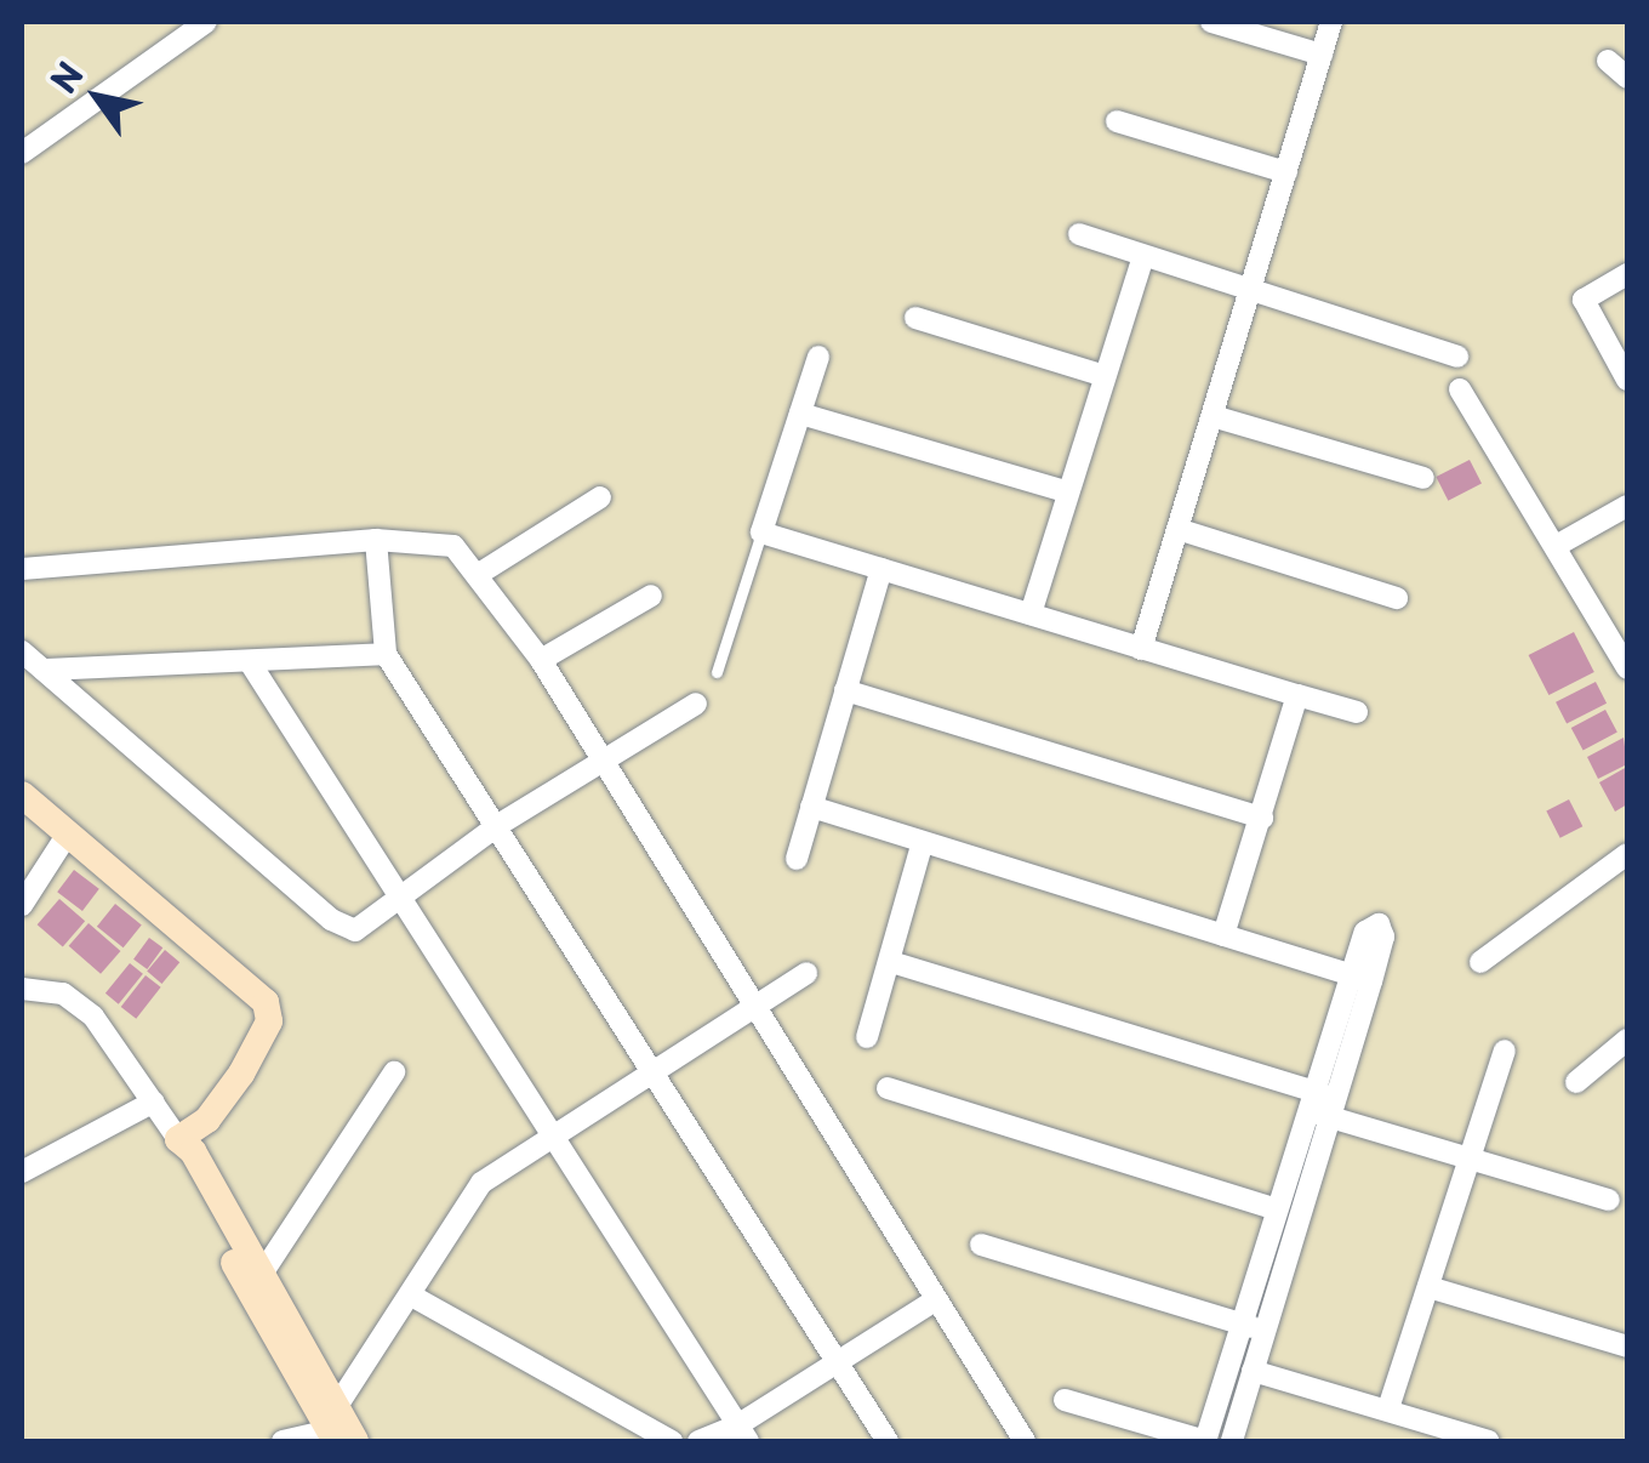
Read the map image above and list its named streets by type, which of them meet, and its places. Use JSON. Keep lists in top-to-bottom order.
{
  "north": "top left"
}
